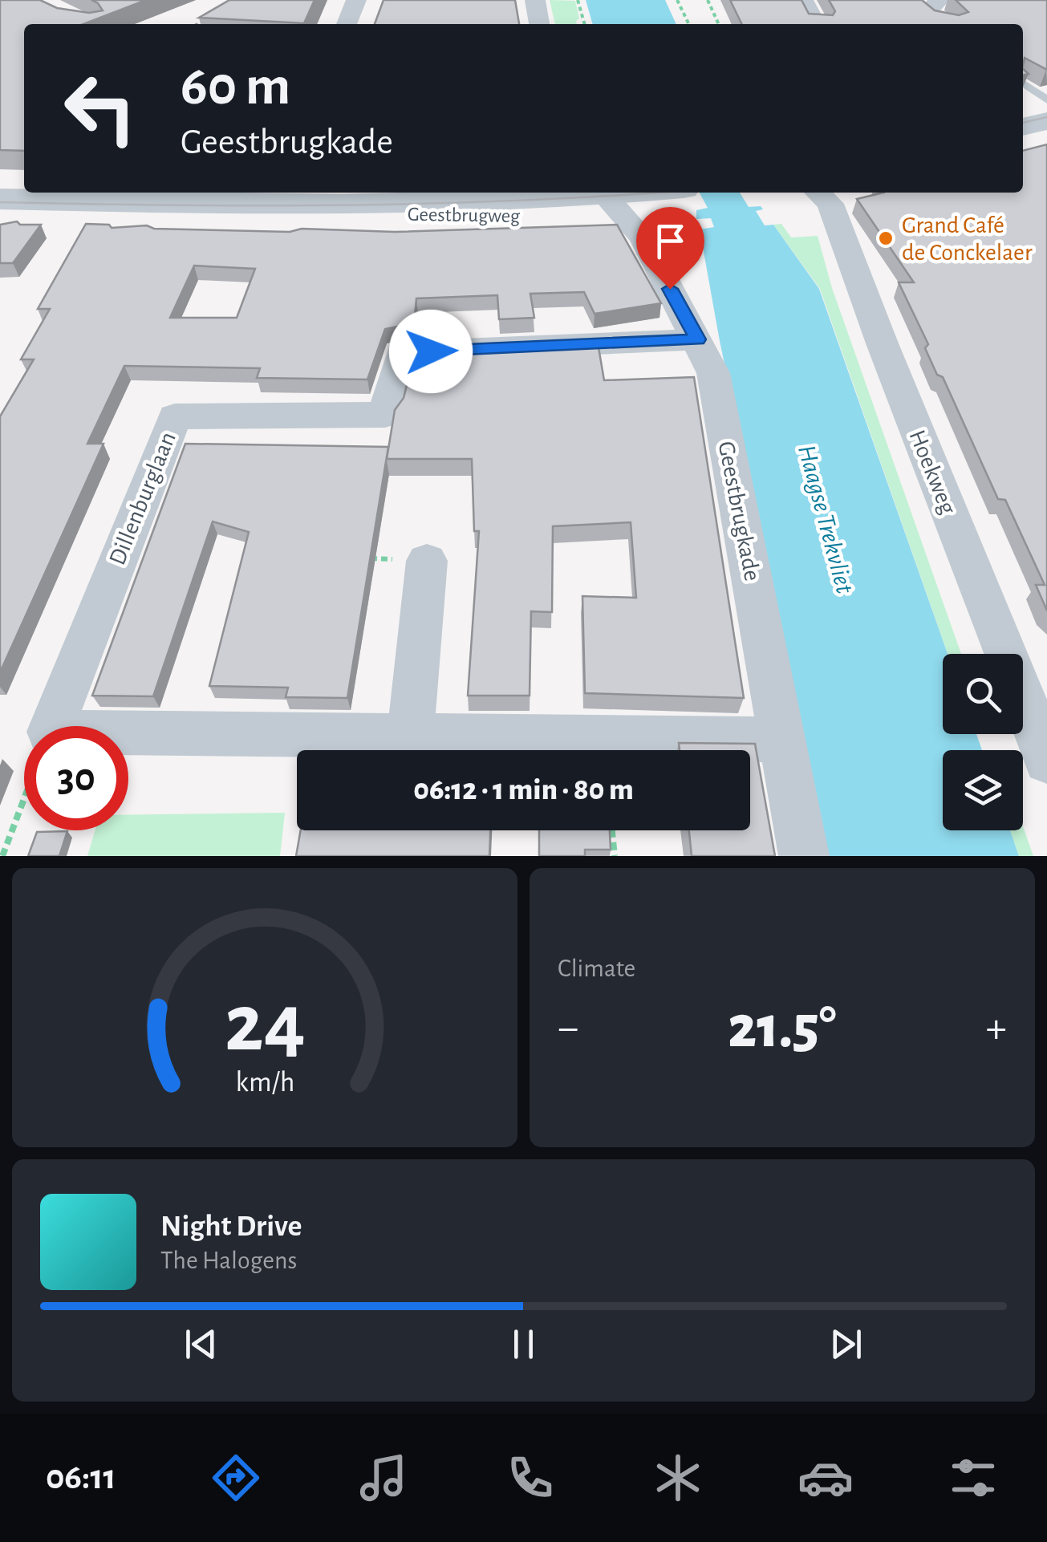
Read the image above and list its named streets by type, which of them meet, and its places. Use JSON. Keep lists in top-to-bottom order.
{
  "streets": {
    "street": [
      "Geestbrugweg",
      "Hoekweg",
      "Dillenburglaan",
      "Geestbrugkade"
    ]
  },
  "crossings": [
    ["Dillenburglaan", "Geestbrugkade"]
  ],
  "water": ["Haagse Trekvliet"],
  "places": ["Grand Café de Conckelaer"],
  "page": {
    "turn": ["60 m", "Geestbrugkade"],
    "limit": "30",
    "trip": "06:12 · 1 min · 80 m",
    "tile": "Climate",
    "heat": ["−", "21.5°", "+"],
    "song": ["Night Drive", "The Halogens"],
    "tabs": "06:11",
    "gauge": ["24", "km/h"]
  }
}
